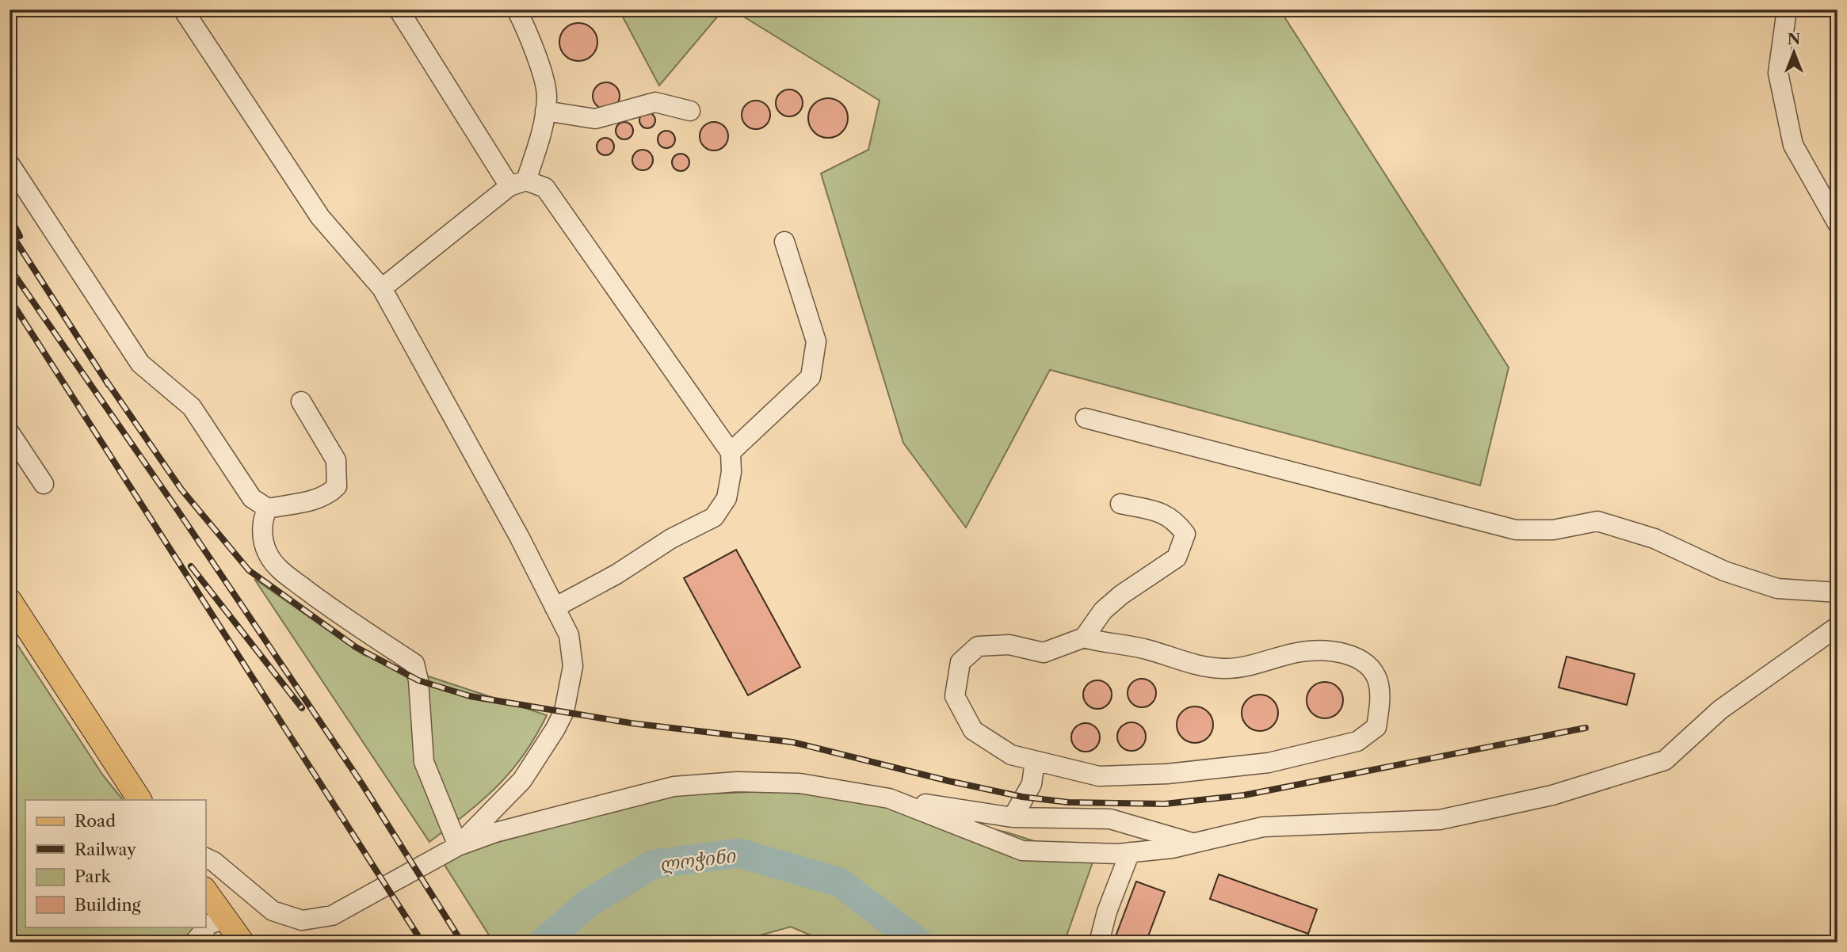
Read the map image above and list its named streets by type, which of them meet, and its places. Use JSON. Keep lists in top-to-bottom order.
{
  "water": ["ლოჭინი"],
  "legend": [
    "Road",
    "Railway",
    "Park",
    "Building"
  ],
  "north": "top"
}
